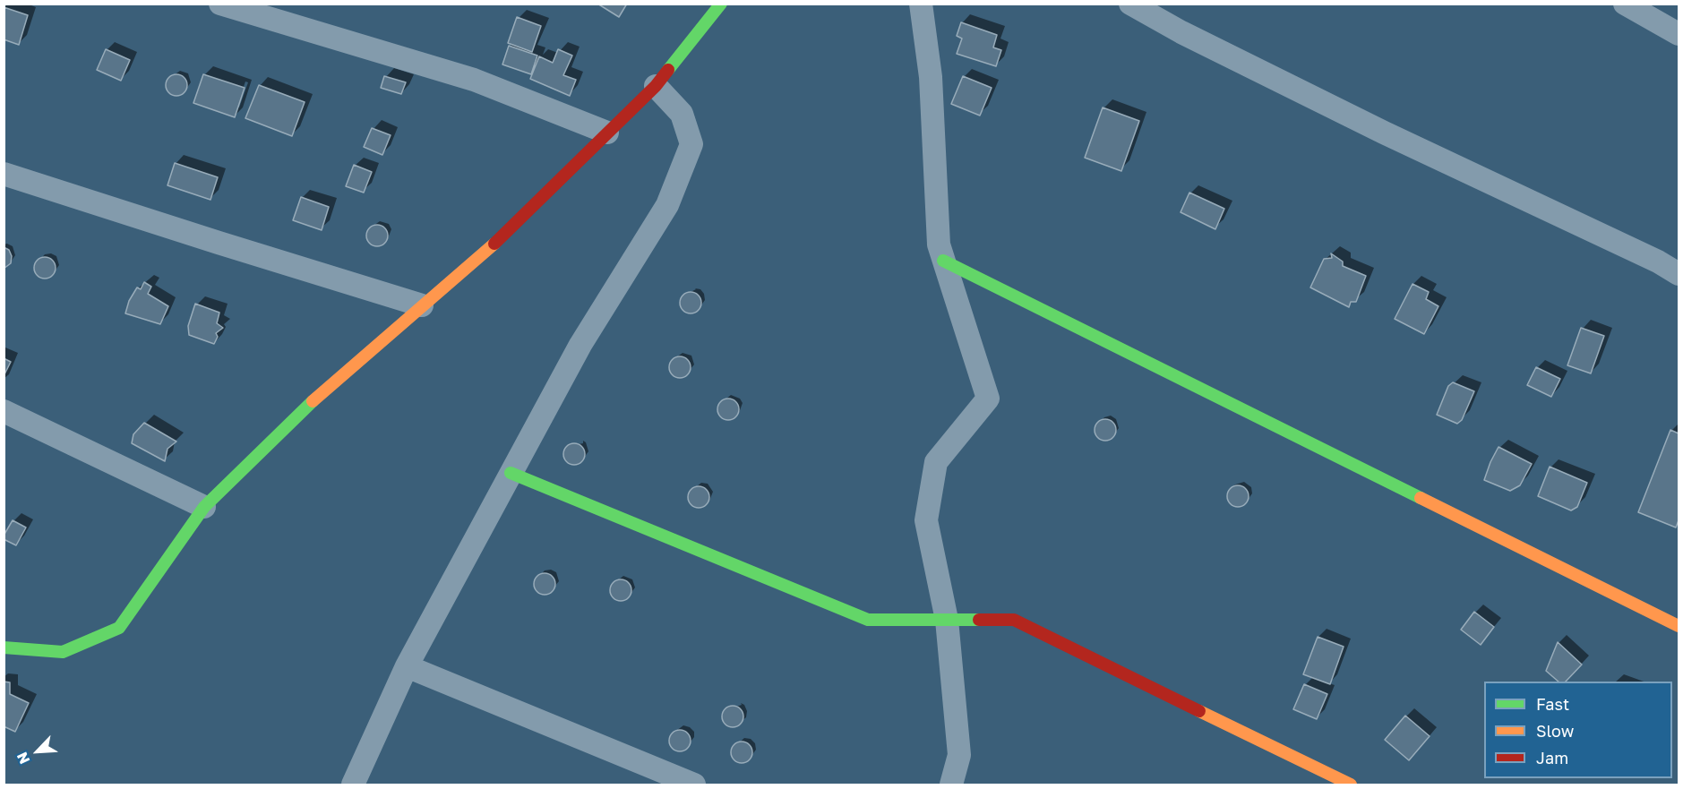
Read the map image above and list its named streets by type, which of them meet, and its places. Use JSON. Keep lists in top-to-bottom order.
{
  "legend": ["Fast", "Slow", "Jam"],
  "north": "bottom left"
}
